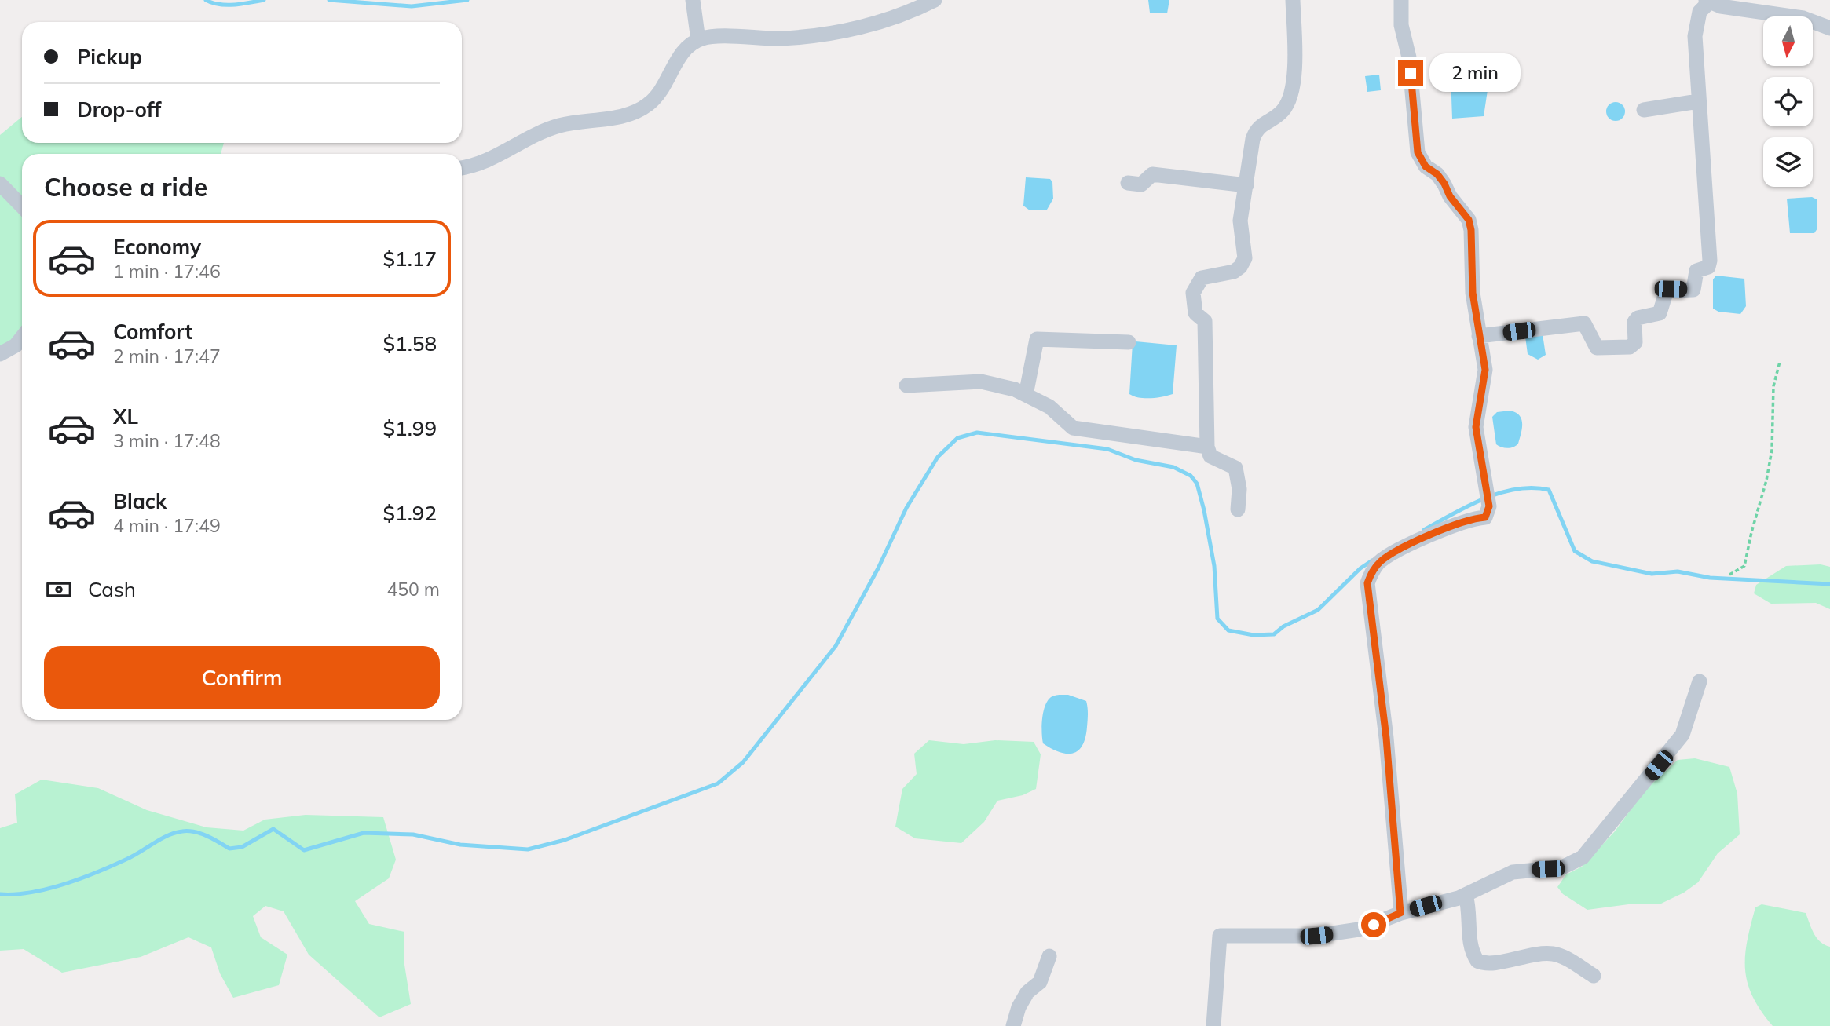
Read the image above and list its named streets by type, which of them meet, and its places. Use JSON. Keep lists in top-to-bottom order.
{
  "north": "bottom",
  "page": {
    "banner": ["Pickup", "Drop-off"],
    "bubble": "2 min",
    "heading": "Choose a ride",
    "list": [
      {
        "name": "Economy",
        "note": "1 min · 17:46",
        "value": "$1.17"
      },
      {
        "name": "Comfort",
        "note": "2 min · 17:47",
        "value": "$1.58"
      },
      {
        "name": "XL",
        "note": "3 min · 17:48",
        "value": "$1.99"
      },
      {
        "name": "Black",
        "note": "4 min · 17:49",
        "value": "$1.92"
      }
    ],
    "pay": ["Cash", "450 m"],
    "buttons": "Confirm"
  }
}
